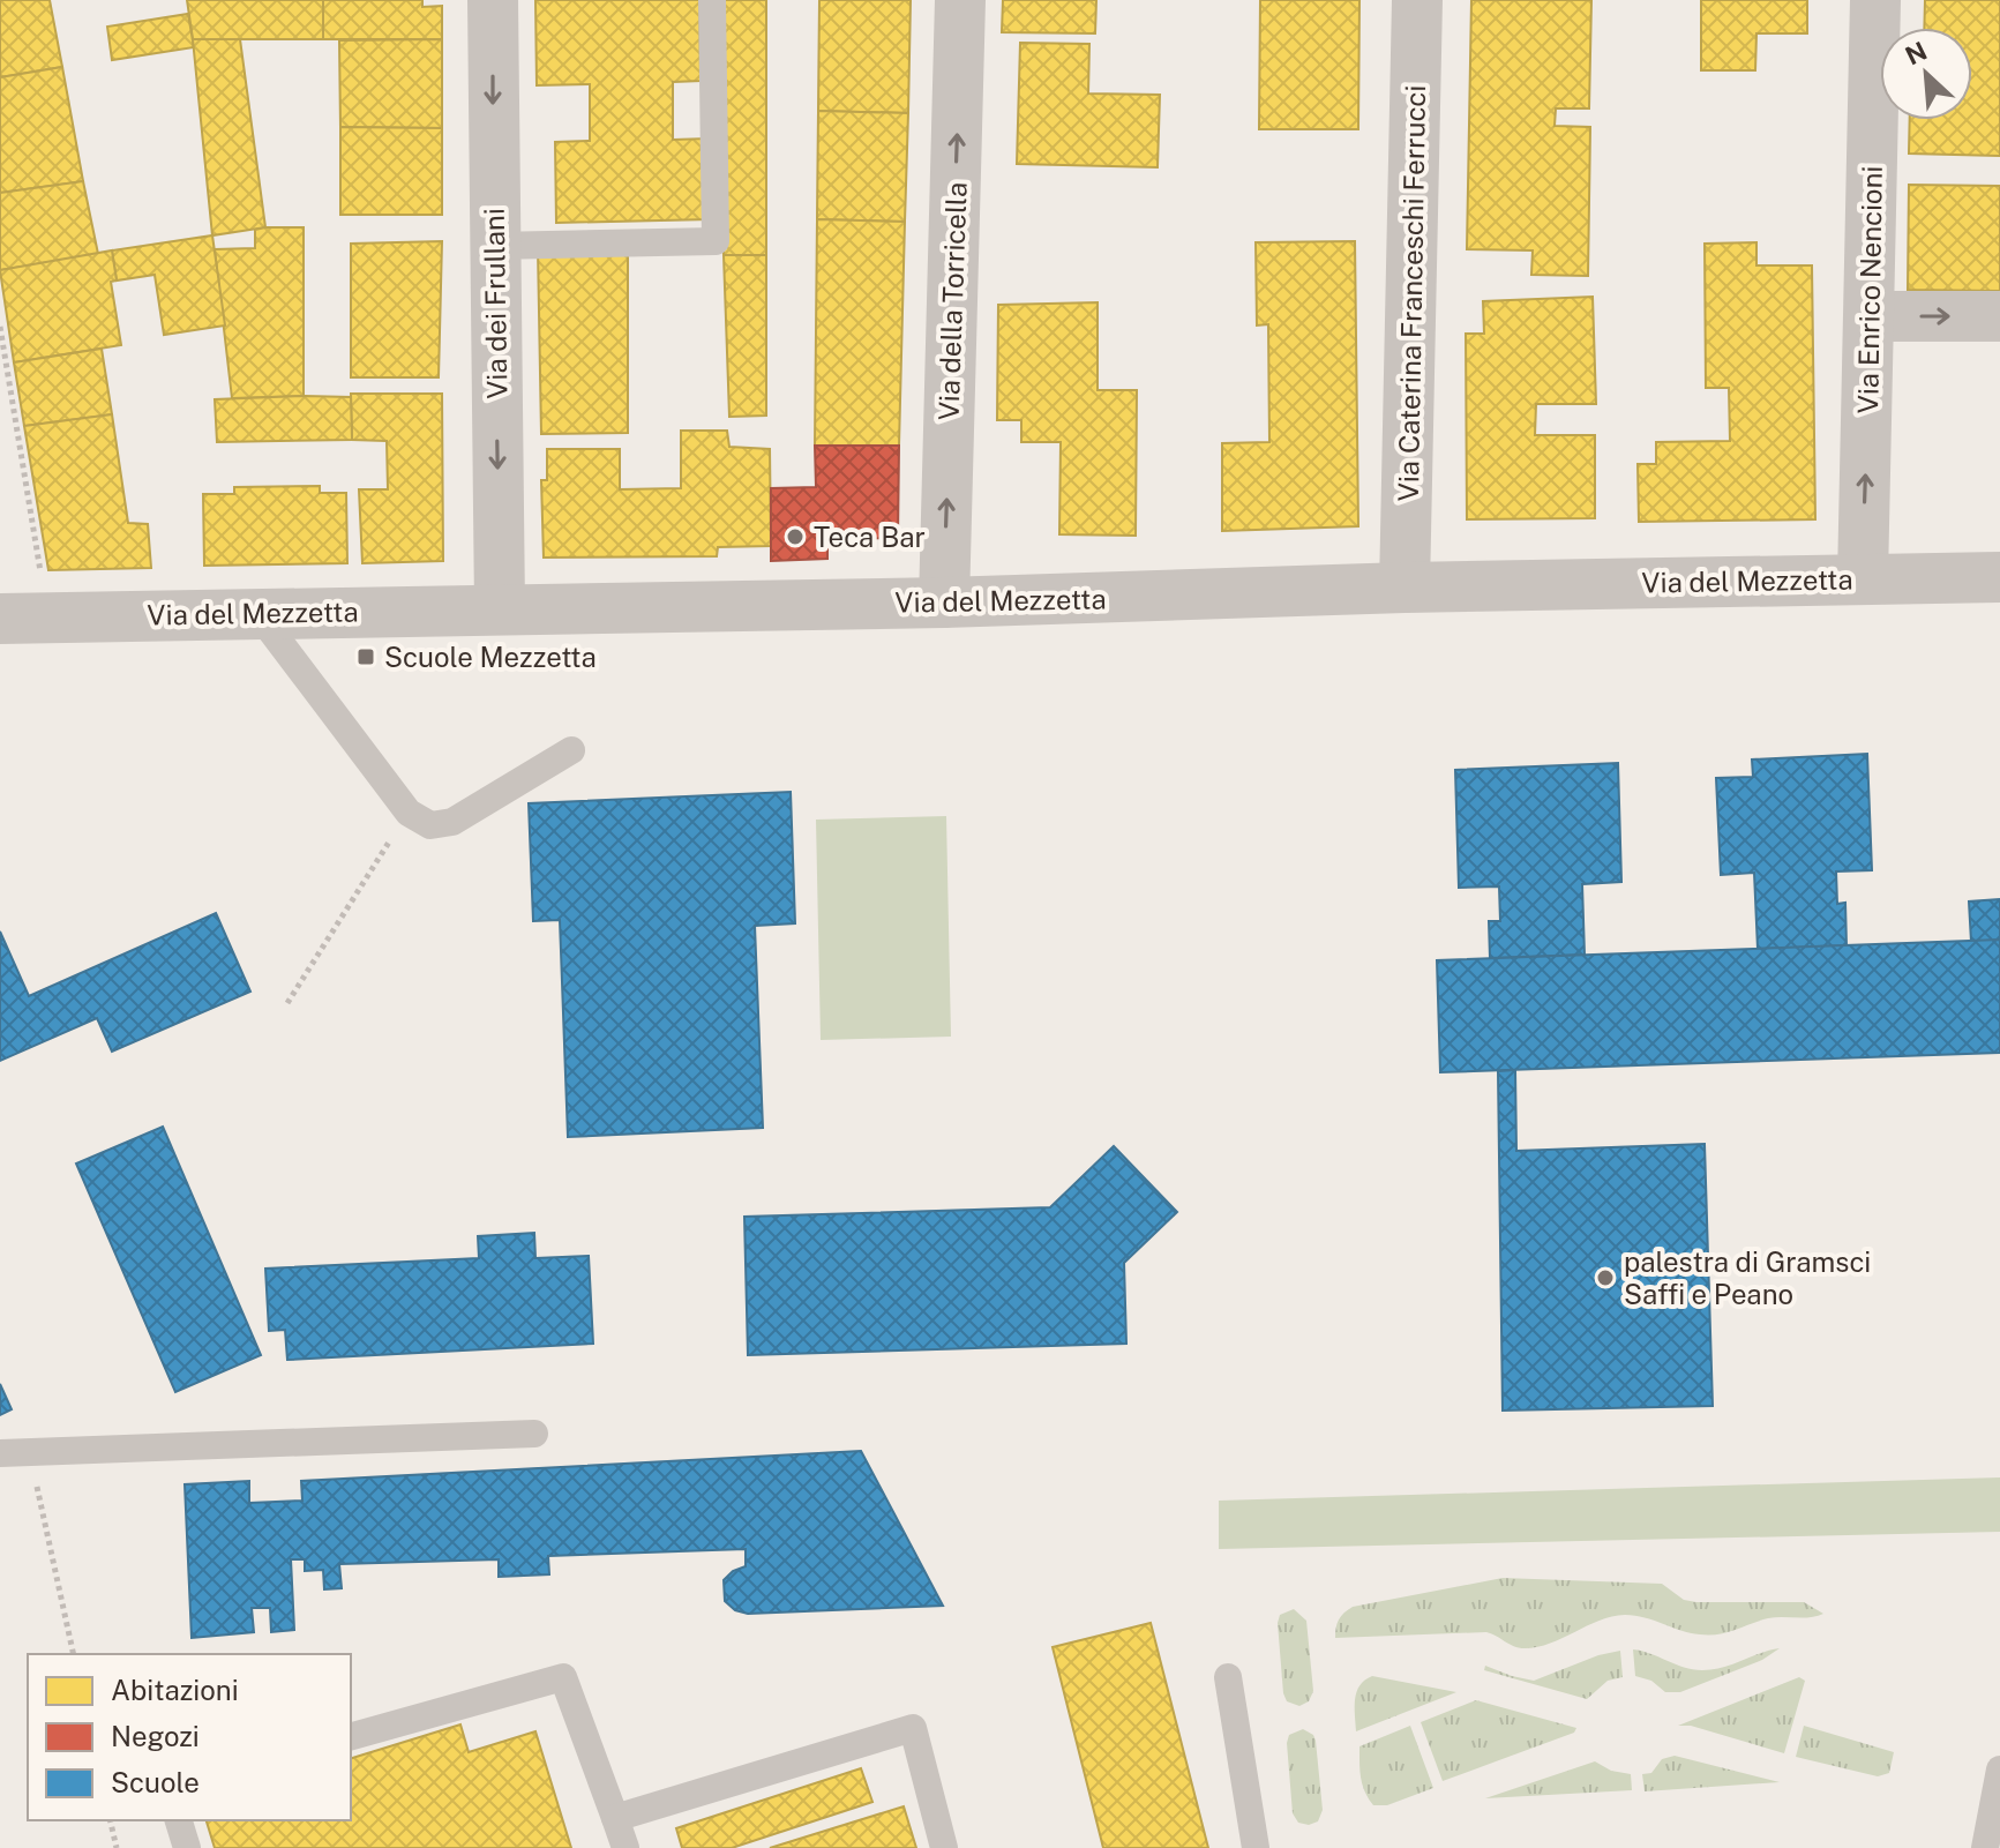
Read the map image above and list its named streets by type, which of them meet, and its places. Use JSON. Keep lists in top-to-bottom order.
{
  "streets": {
    "street": [
      "Via Enrico Nencioni",
      "Via Caterina Franceschi Ferrucci",
      "Via della Torricella",
      "Via dei Frullani",
      "Via del Mezzetta"
    ]
  },
  "crossings": [
    ["Via Enrico Nencioni", "Via del Mezzetta"],
    ["Via Caterina Franceschi Ferrucci", "Via del Mezzetta"],
    ["Via della Torricella", "Via del Mezzetta"],
    ["Via dei Frullani", "Via del Mezzetta"]
  ],
  "one_way": ["Via Enrico Nencioni", "Via della Torricella", "Via dei Frullani"],
  "places": {
    "other": ["Teca Bar", "palestra di Gramsci Saffi e Peano"],
    "transit": ["Scuole Mezzetta"]
  },
  "legend": ["Abitazioni", "Negozi", "Scuole"],
  "north": "top left"
}
